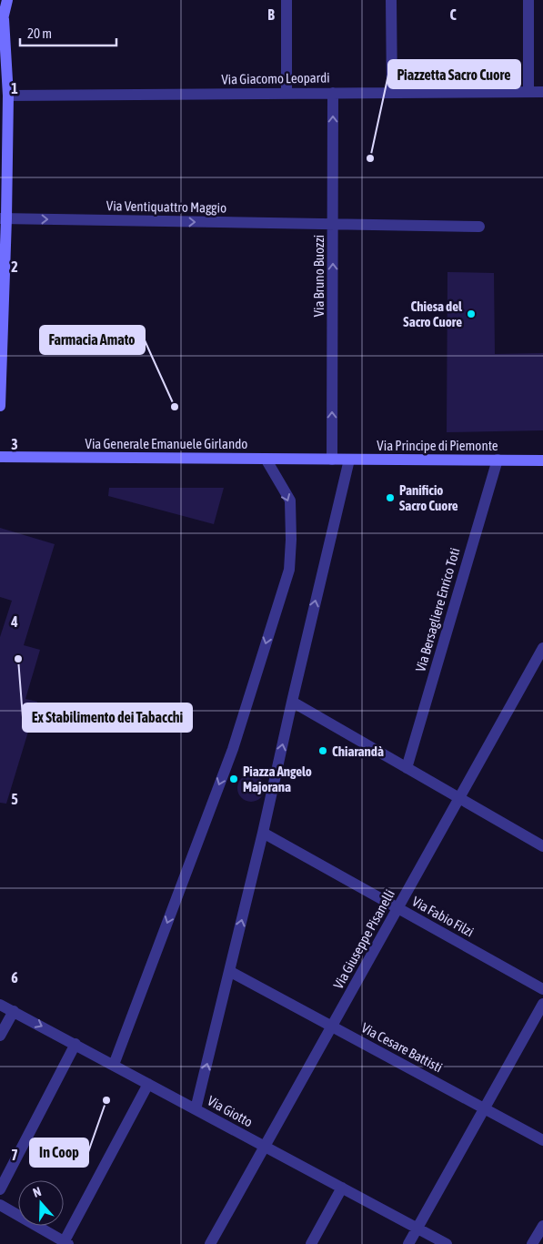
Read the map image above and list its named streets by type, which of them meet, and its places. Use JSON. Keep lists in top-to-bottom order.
{
  "streets": {
    "main road": ["Via Generale Emanuele Girlando", "Via Principe di Piemonte"],
    "street": [
      "Via Giacomo Leopardi",
      "Via Ventiquattro Maggio",
      "Via Bruno Buozzi",
      "Via Bersagliere Enrico Toti",
      "Via Fabio Filzi",
      "Via Giuseppe Pisanelli",
      "Via Cesare Battisti",
      "Via Giotto"
    ]
  },
  "crossings": [
    ["Via Giacomo Leopardi", "Via Bruno Buozzi"],
    ["Via Ventiquattro Maggio", "Via Bruno Buozzi"],
    ["Via Bruno Buozzi", "Via Generale Emanuele Girlando"],
    ["Via Bruno Buozzi", "Via Principe di Piemonte"],
    ["Via Generale Emanuele Girlando", "Via Principe di Piemonte"],
    ["Via Principe di Piemonte", "Via Bersagliere Enrico Toti"],
    ["Via Fabio Filzi", "Via Giuseppe Pisanelli"],
    ["Via Giuseppe Pisanelli", "Via Cesare Battisti"],
    ["Via Giuseppe Pisanelli", "Via Giotto"]
  ],
  "one_way": ["Via Ventiquattro Maggio", "Via Bruno Buozzi"],
  "places": [
    "Piazzetta Sacro Cuore",
    "Chiesa del Sacro Cuore",
    "Farmacia Amato",
    "Panificio Sacro Cuore",
    "Ex Stabilimento dei Tabacchi",
    "Chiarandà",
    "Piazza Angelo Majorana",
    "In Coop"
  ],
  "scale_bar": "20 m",
  "north": "top",
  "grid": {
    "columns": ["B", "C"],
    "rows": [
      "1",
      "2",
      "3",
      "4",
      "5",
      "6",
      "7"
    ]
  }
}
